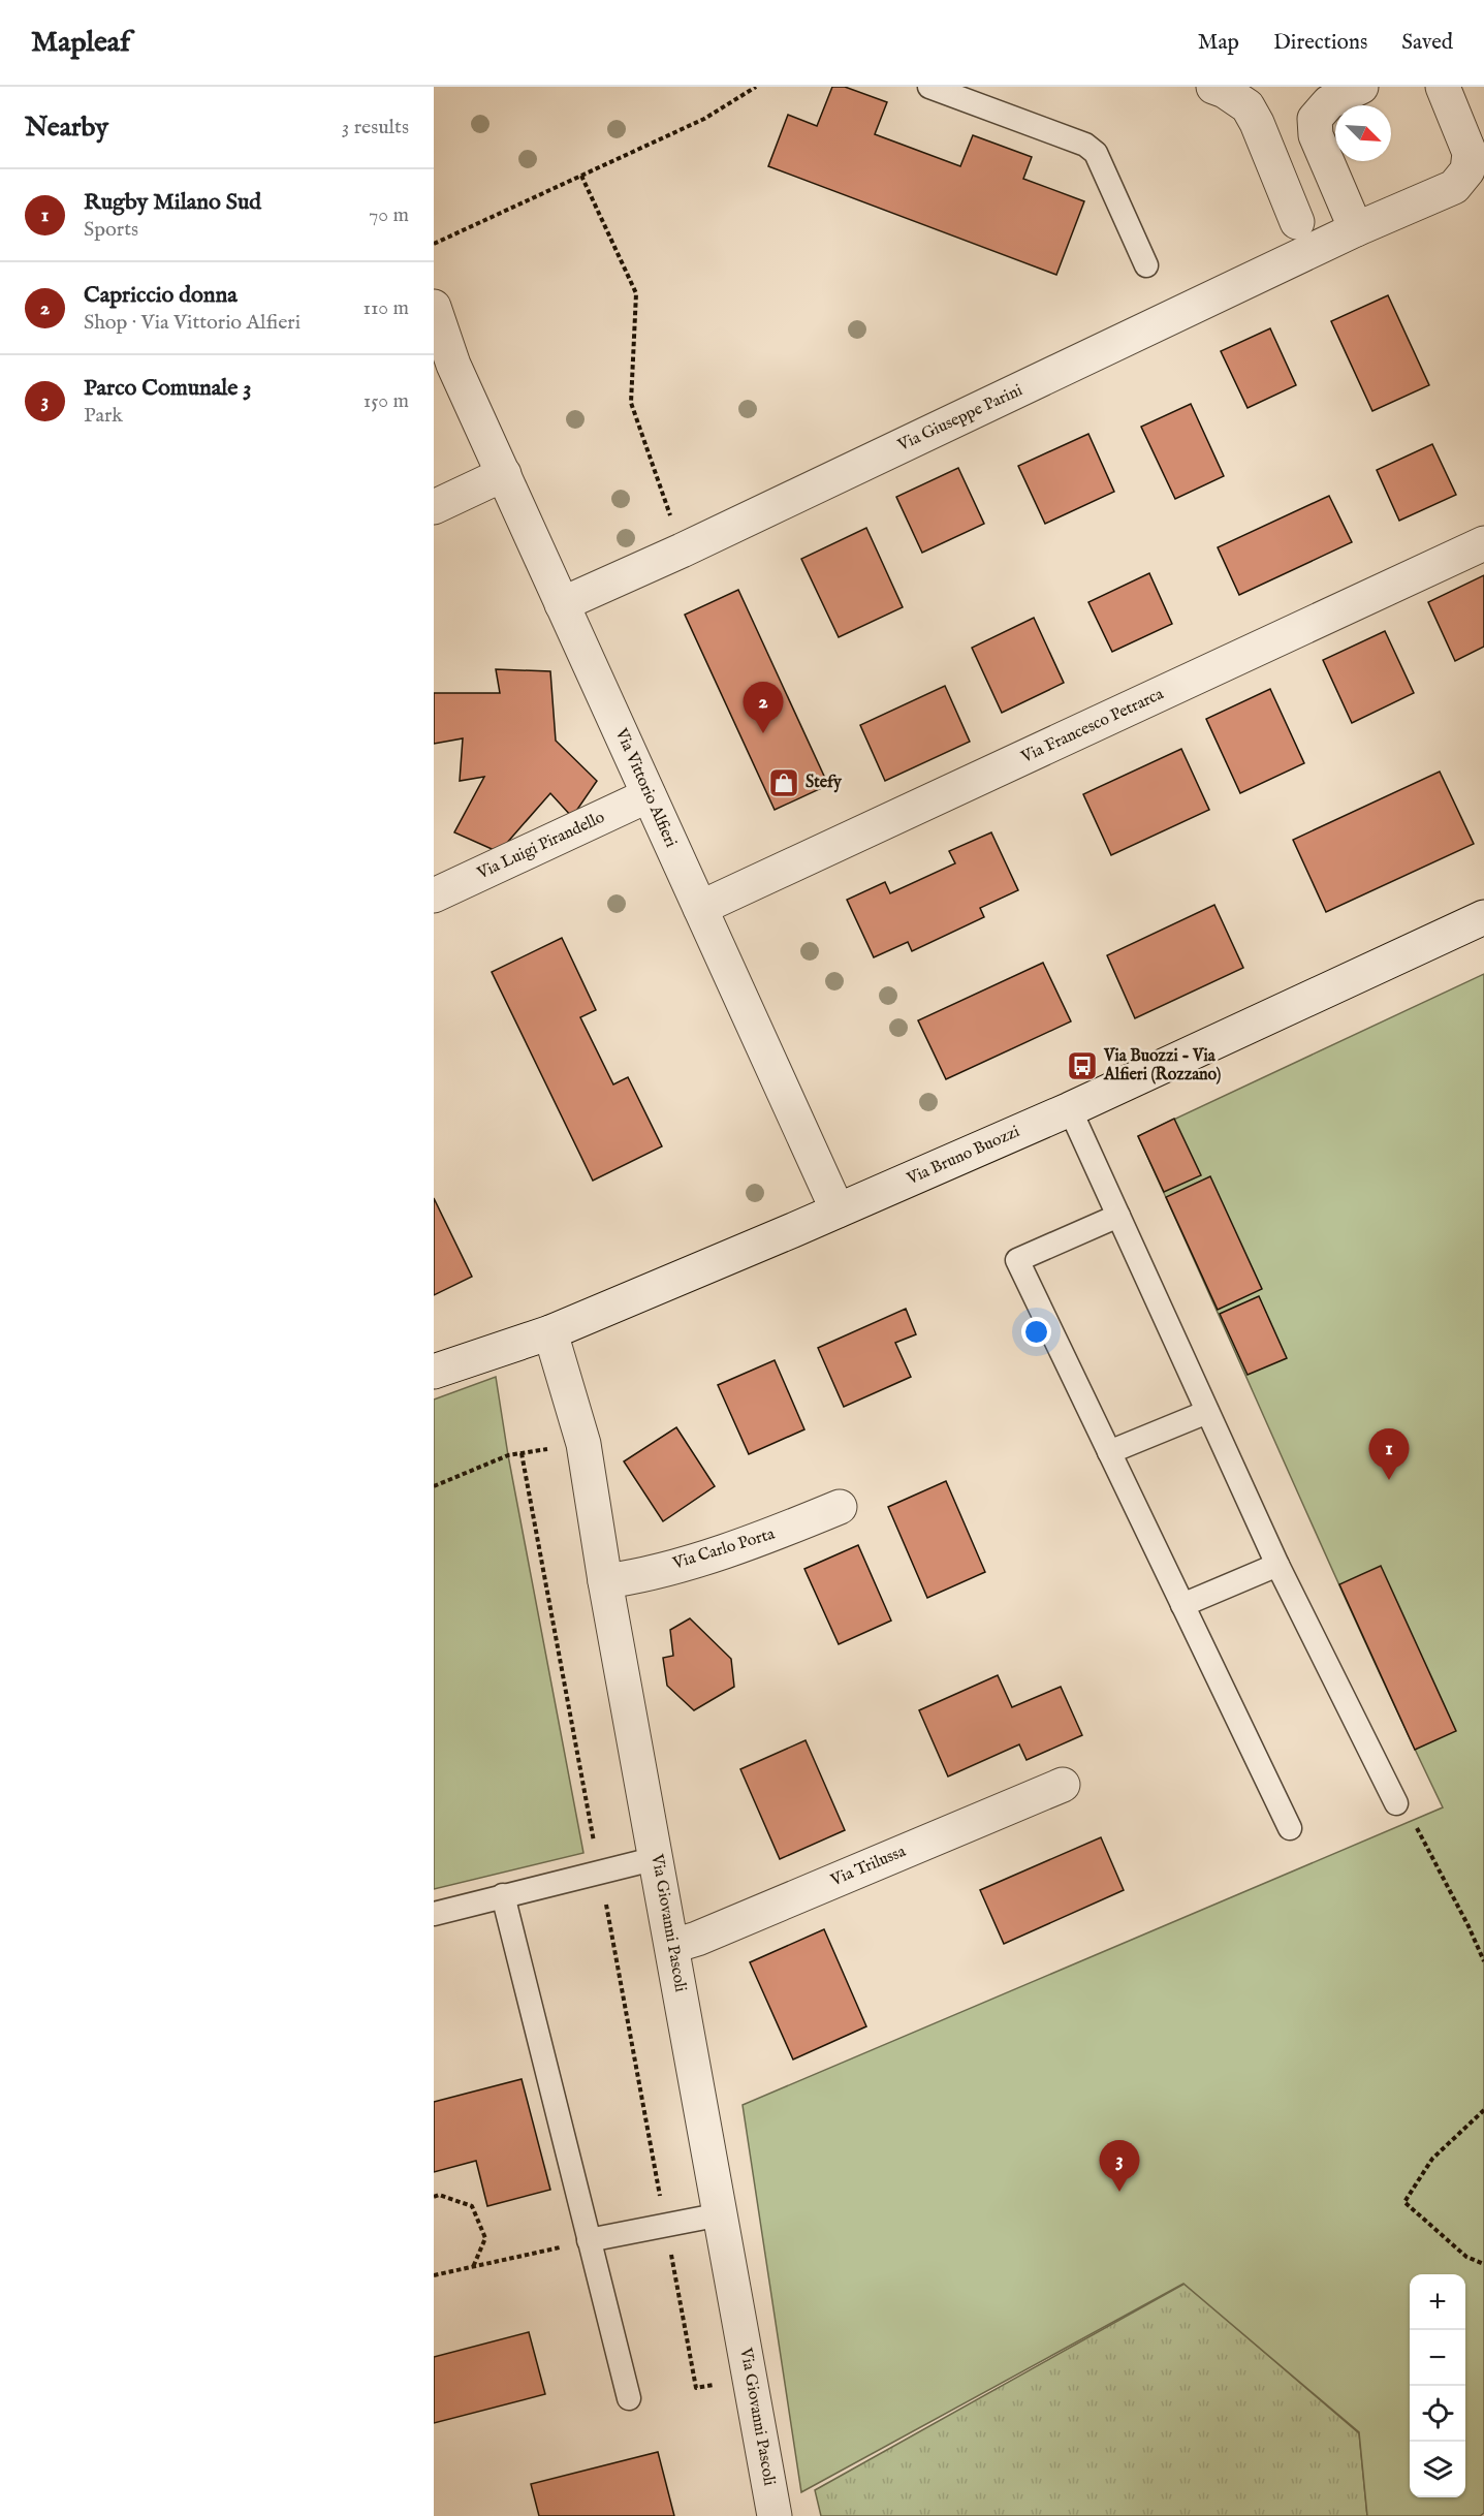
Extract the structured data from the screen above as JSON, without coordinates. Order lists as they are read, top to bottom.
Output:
{
  "streets": {
    "street": [
      "Via Giuseppe Parini",
      "Via Francesco Petrarca",
      "Via Vittorio Alfieri",
      "Via Luigi Pirandello",
      "Via Bruno Buozzi",
      "Via Carlo Porta",
      "Via Trilussa",
      "Via Giovanni Pascoli"
    ]
  },
  "crossings": [
    ["Via Giuseppe Parini", "Via Vittorio Alfieri"],
    ["Via Francesco Petrarca", "Via Vittorio Alfieri"],
    ["Via Vittorio Alfieri", "Via Luigi Pirandello"],
    ["Via Vittorio Alfieri", "Via Bruno Buozzi"],
    ["Via Bruno Buozzi", "Via Giovanni Pascoli"],
    ["Via Carlo Porta", "Via Giovanni Pascoli"],
    ["Via Trilussa", "Via Giovanni Pascoli"]
  ],
  "places": {
    "shop": ["Stefy"],
    "bus stop": ["Via Buozzi - Via Alfieri (Rozzano)"]
  },
  "north": "bottom right",
  "page": {
    "header": "Mapleaf",
    "nav": ["Map", "Directions", "Saved"],
    "heading": ["Nearby", "3 results"],
    "list": [
      {
        "mark": "1",
        "name": "Rugby Milano Sud",
        "note": "Sports",
        "value": "70 m"
      },
      {
        "mark": "2",
        "name": "Capriccio donna",
        "note": "Shop · Via Vittorio Alfieri",
        "value": "110 m"
      },
      {
        "mark": "3",
        "name": "Parco Comunale 3",
        "note": "Park",
        "value": "150 m"
      }
    ],
    "pins": ["2", "1", "3"],
    "map_buttons": ["+", "−"]
  }
}
